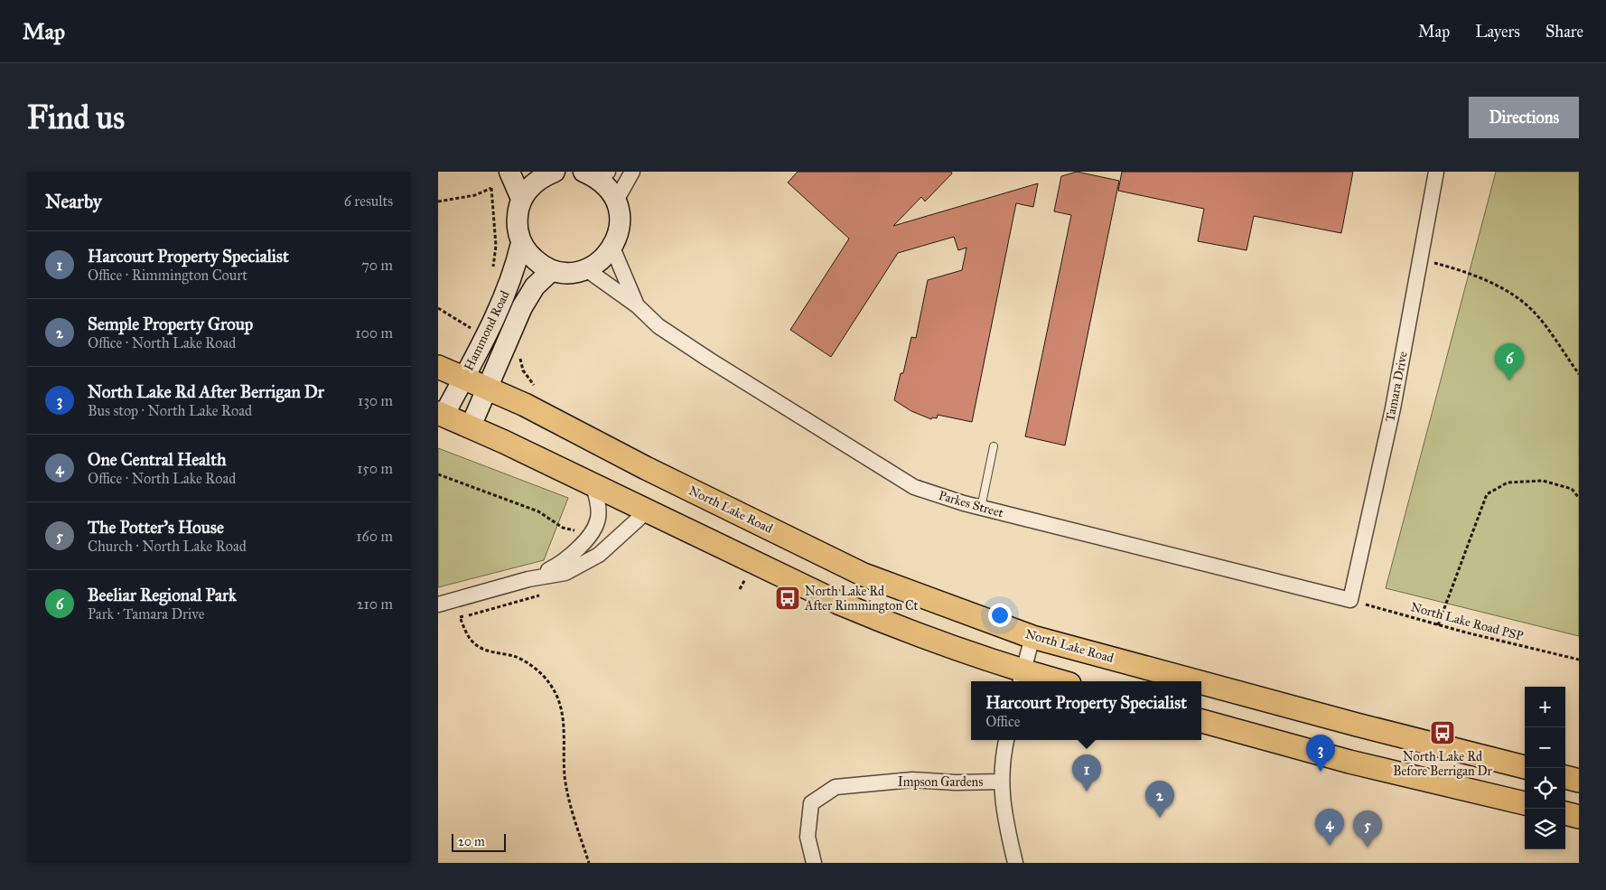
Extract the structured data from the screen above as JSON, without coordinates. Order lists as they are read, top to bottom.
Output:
{
  "streets": {
    "main road": ["Hammond Road", "North Lake Road"],
    "street": ["Tamara Drive", "Parkes Street", "Impson Gardens"],
    "path": ["North Lake Road PSP"]
  },
  "crossings": [
    ["Hammond Road", "North Lake Road"],
    ["Tamara Drive", "Parkes Street"],
    ["Tamara Drive", "North Lake Road PSP"],
    ["Parkes Street", "North Lake Road PSP"]
  ],
  "places": {
    "bus stop": ["North Lake Rd After Rimmington Ct", "North Lake Rd Before Berrigan Dr"]
  },
  "scale_bar": "20 m",
  "page": {
    "header": "Map",
    "nav": ["Map", "Layers", "Share"],
    "buttons": "Directions",
    "title": "Find us",
    "heading": ["Nearby", "6 results"],
    "list": [
      {
        "mark": "1",
        "name": "Harcourt Property Specialist",
        "note": "Office · Rimmington Court",
        "value": "70 m"
      },
      {
        "mark": "2",
        "name": "Semple Property Group",
        "note": "Office · North Lake Road",
        "value": "100 m"
      },
      {
        "mark": "3",
        "name": "North Lake Rd After Berrigan Dr",
        "note": "Bus stop · North Lake Road",
        "value": "130 m"
      },
      {
        "mark": "4",
        "name": "One Central Health",
        "note": "Office · North Lake Road",
        "value": "150 m"
      },
      {
        "mark": "5",
        "name": "The Potter's House",
        "note": "Church · North Lake Road",
        "value": "160 m"
      },
      {
        "mark": "6",
        "name": "Beeliar Regional Park",
        "note": "Park · Tamara Drive",
        "value": "210 m"
      }
    ],
    "pins": [
      "6",
      "3",
      "1",
      "2",
      "4",
      "5"
    ],
    "popup": ["Harcourt Property Specialist", "Office"],
    "map_buttons": ["+", "−"],
    "scale": "20 m"
  }
}
